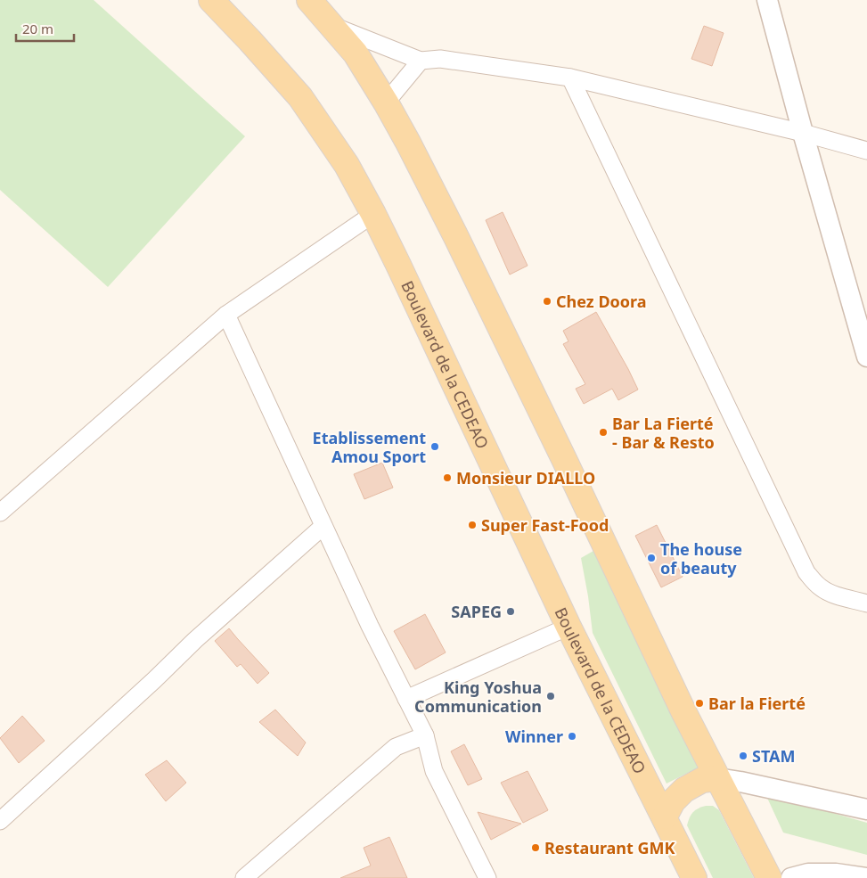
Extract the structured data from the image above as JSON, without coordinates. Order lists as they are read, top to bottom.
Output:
{
  "streets": {
    "main road": ["Boulevard de la CEDEAO"]
  },
  "places": [
    "Chez Doora",
    "Bar La Fierté - Bar & Resto",
    "Etablissement Amou Sport",
    "Monsieur DIALLO",
    "Super Fast-Food",
    "The house of beauty",
    "SAPEG",
    "King Yoshua Communication",
    "Bar la Fierté",
    "Winner",
    "STAM",
    "Restaurant GMK"
  ],
  "scale_bar": "20 m"
}
